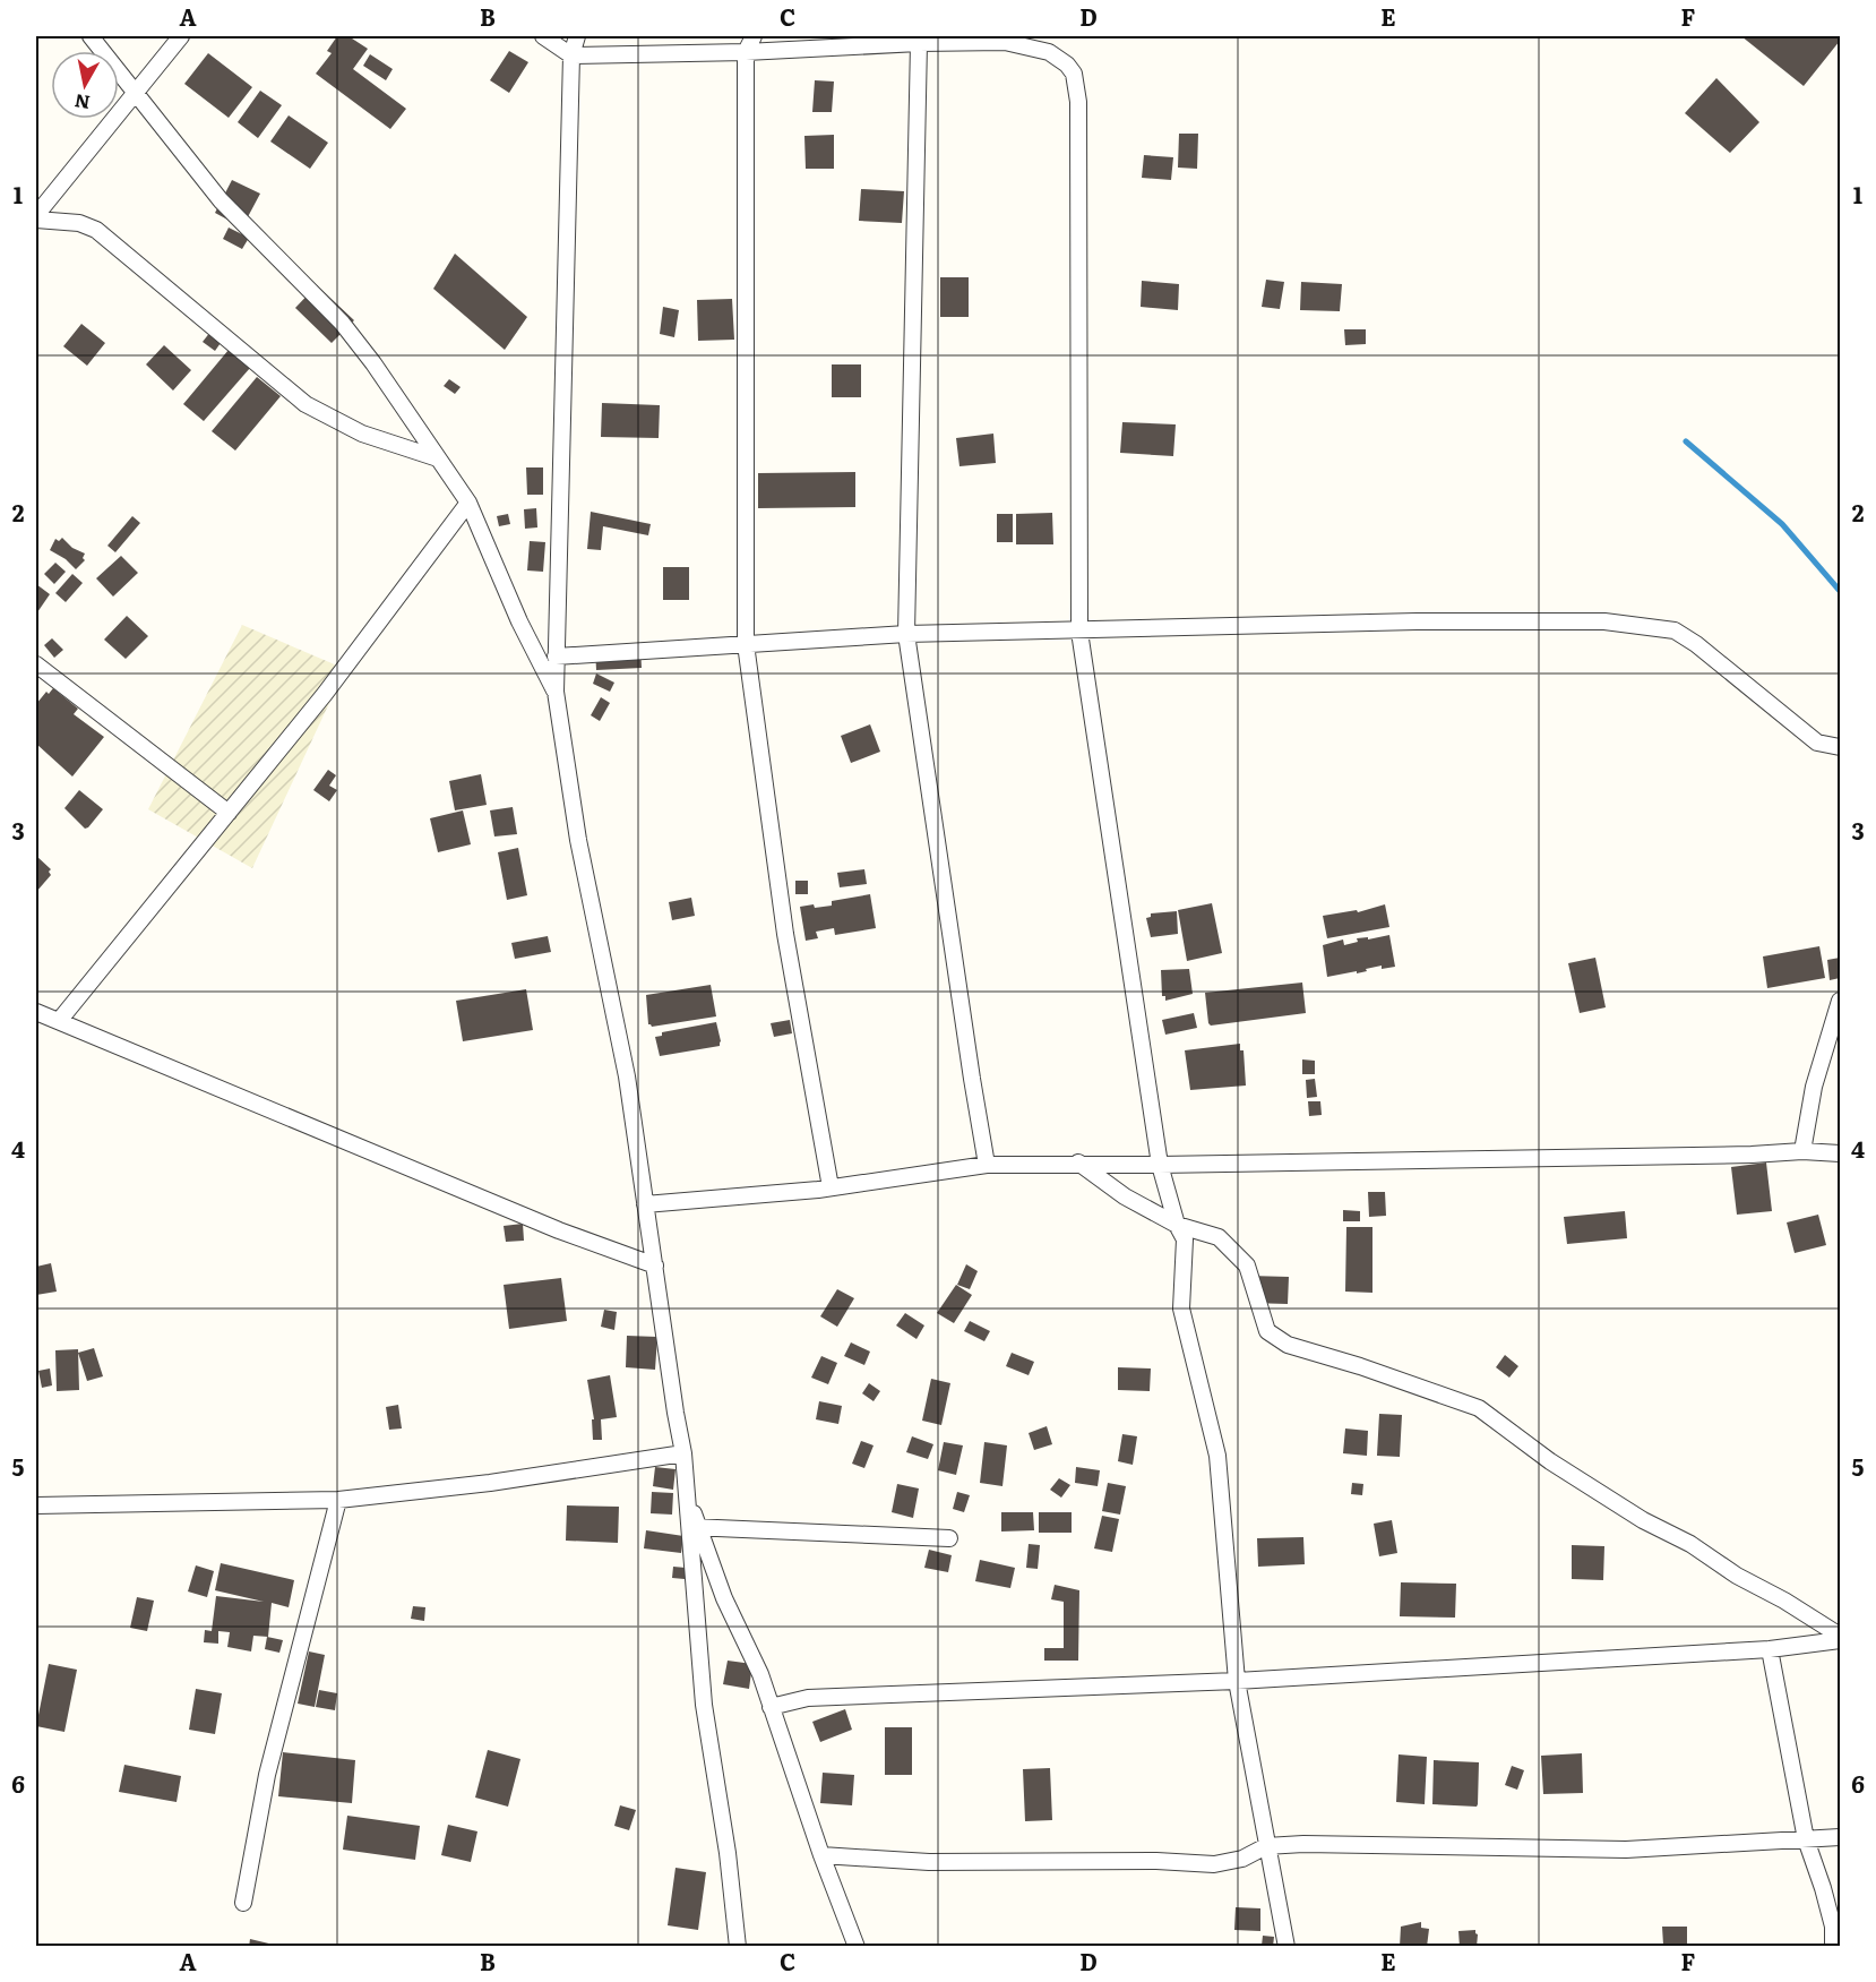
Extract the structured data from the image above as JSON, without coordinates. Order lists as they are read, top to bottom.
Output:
{
  "north": "bottom",
  "grid": {
    "columns": [
      "A",
      "B",
      "C",
      "D",
      "E",
      "F"
    ],
    "rows": [
      "1",
      "2",
      "3",
      "4",
      "5",
      "6"
    ]
  }
}
